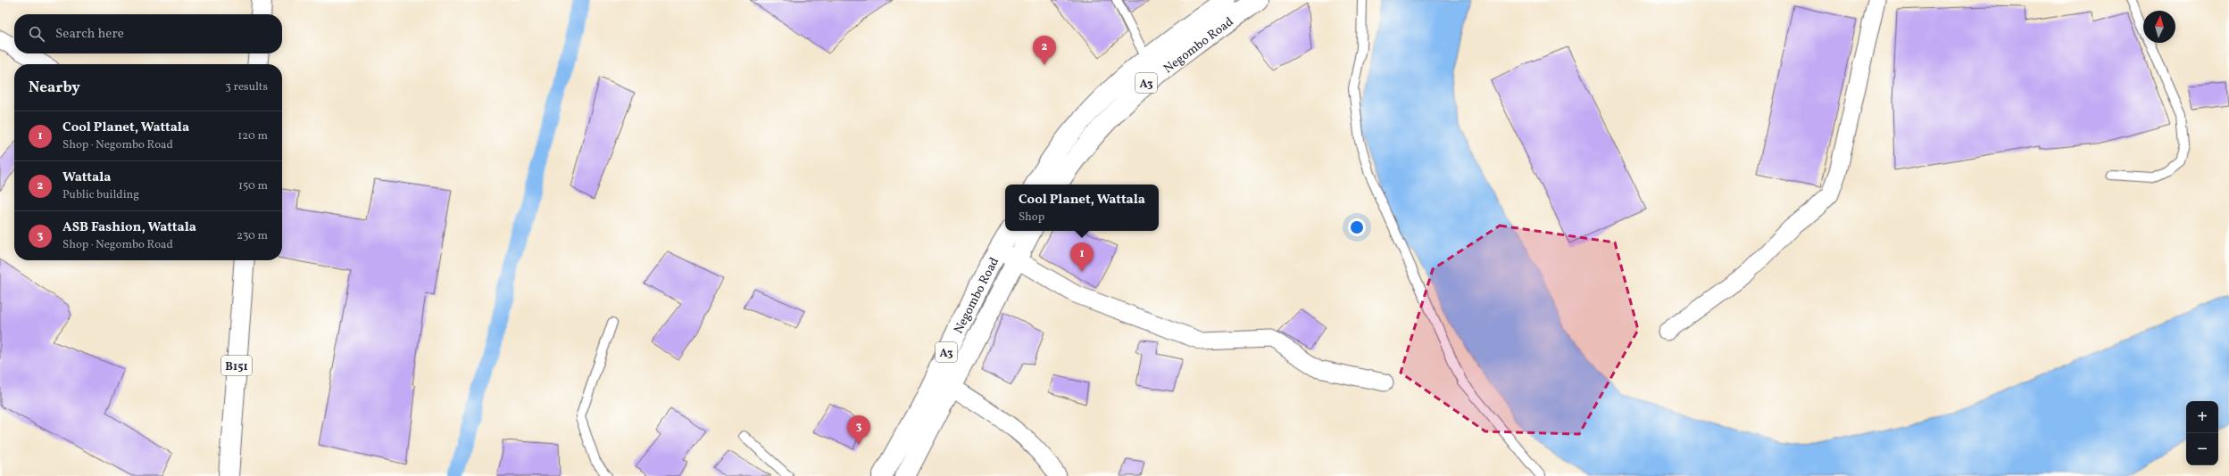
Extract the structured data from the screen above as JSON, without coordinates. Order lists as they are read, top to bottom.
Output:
{
  "streets": {
    "main road": ["Negombo Road", "A3", "B151"]
  },
  "north": "top",
  "page": {
    "search": "Search here",
    "pins": ["2", "1", "3"],
    "heading": ["Nearby", "3 results"],
    "list": [
      {
        "mark": "1",
        "name": "Cool Planet, Wattala",
        "note": "Shop · Negombo Road",
        "value": "120 m"
      },
      {
        "mark": "2",
        "name": "Wattala",
        "note": "Public building",
        "value": "150 m"
      },
      {
        "mark": "3",
        "name": "ASB Fashion, Wattala",
        "note": "Shop · Negombo Road",
        "value": "230 m"
      }
    ],
    "popup": ["Cool Planet, Wattala", "Shop"],
    "map_buttons": ["+", "−"]
  }
}
